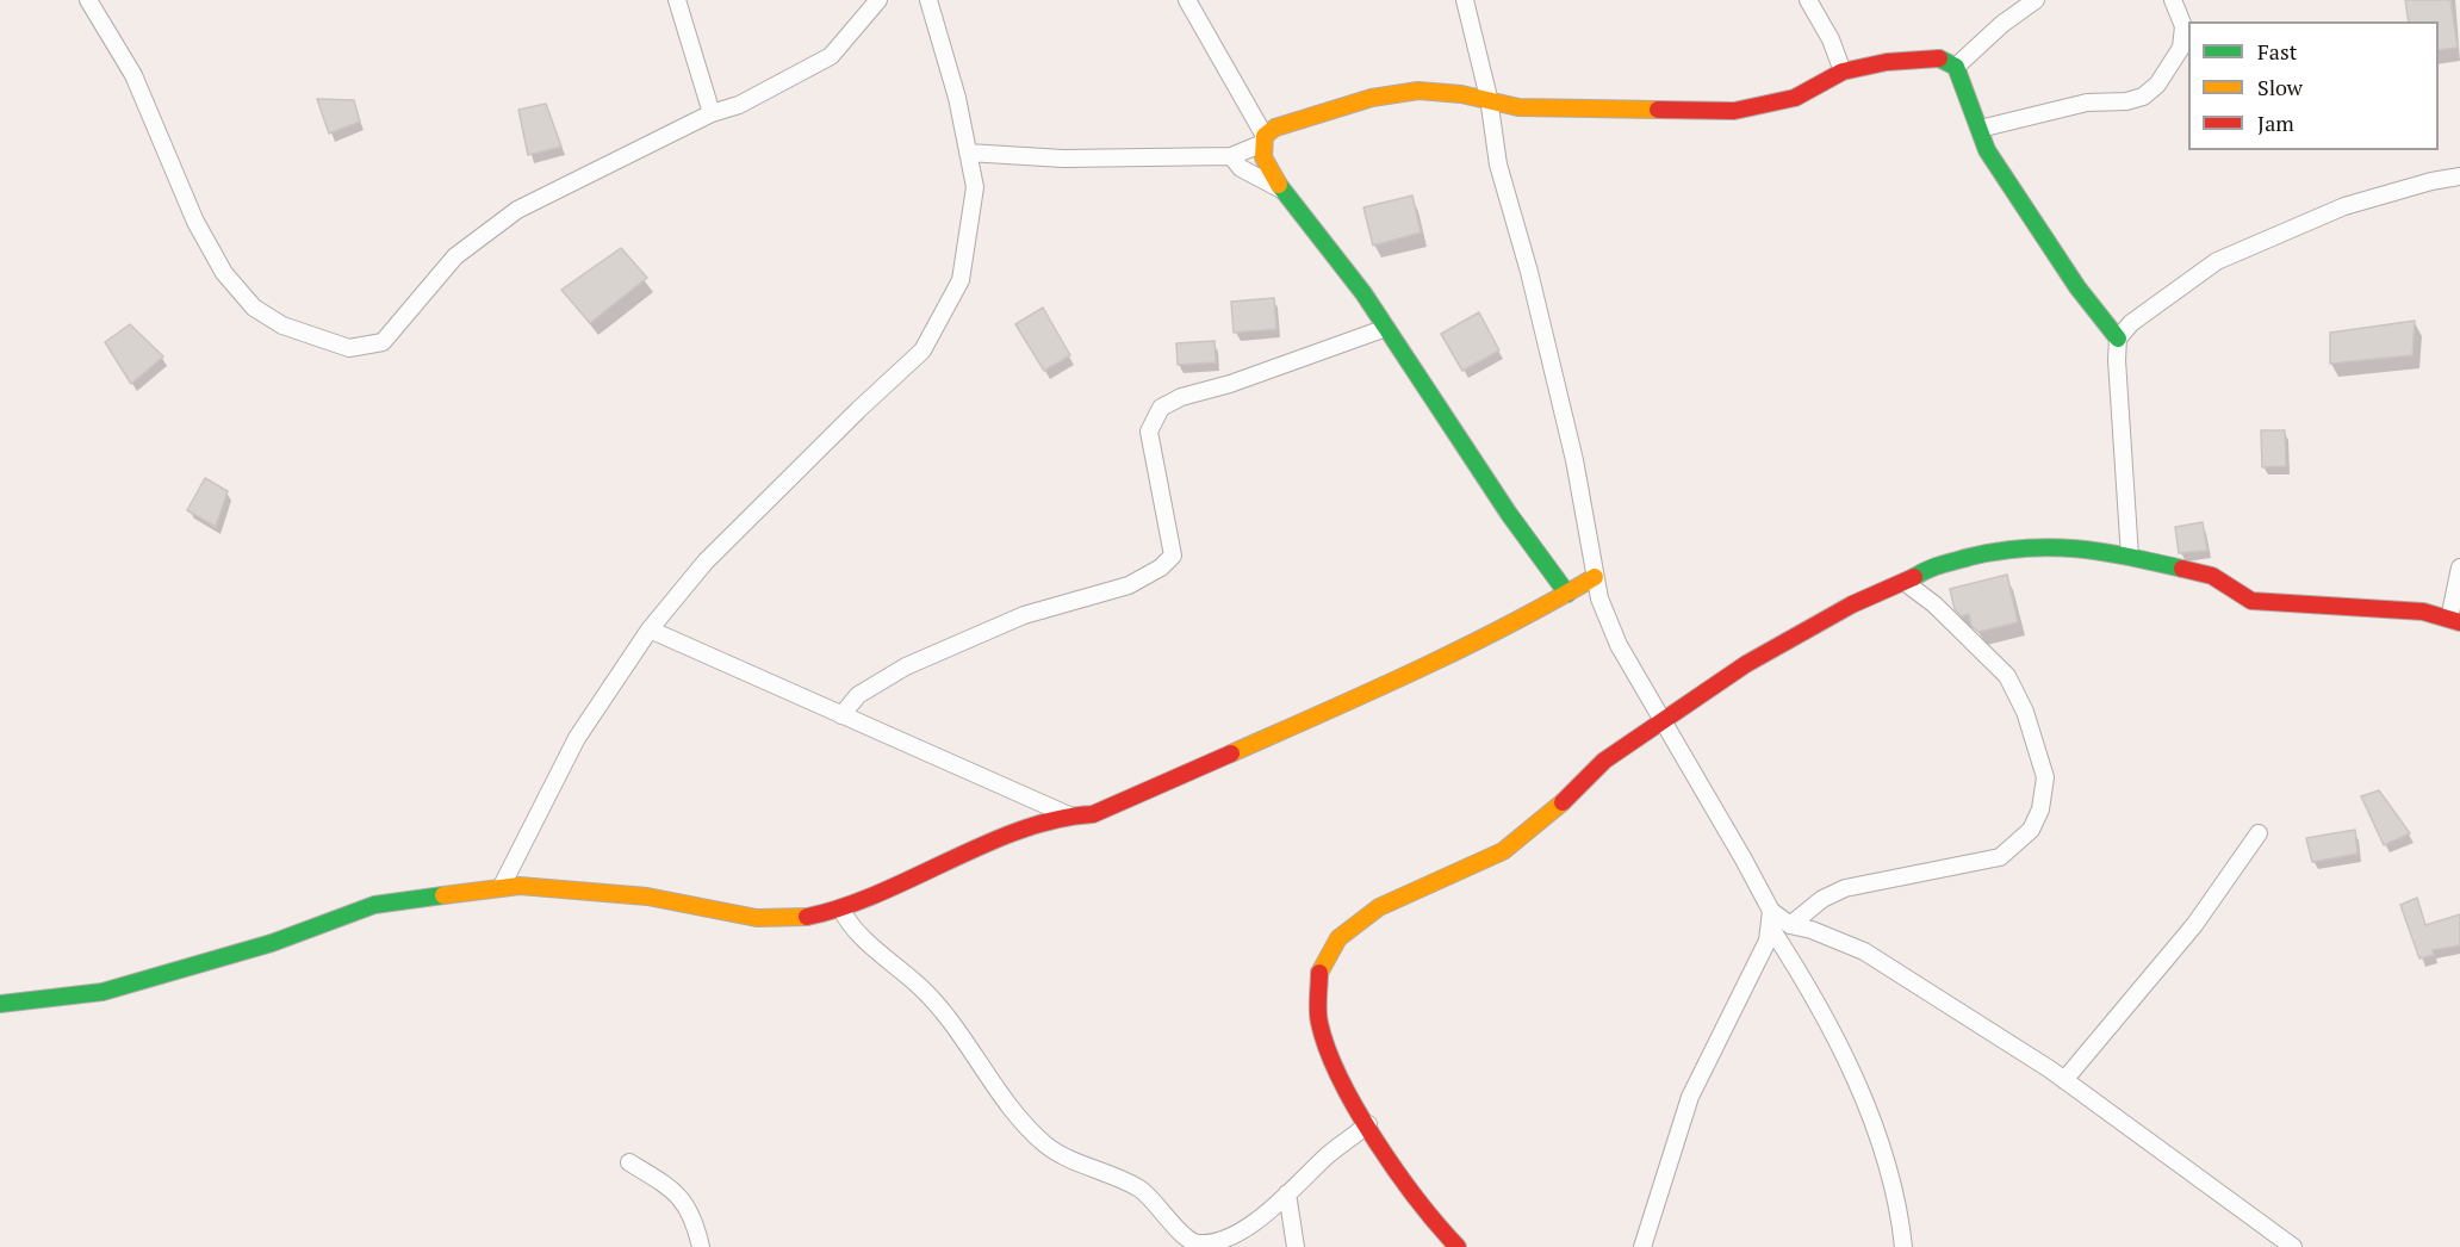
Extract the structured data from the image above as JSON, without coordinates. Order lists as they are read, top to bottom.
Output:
{
  "legend": ["Fast", "Slow", "Jam"]
}
